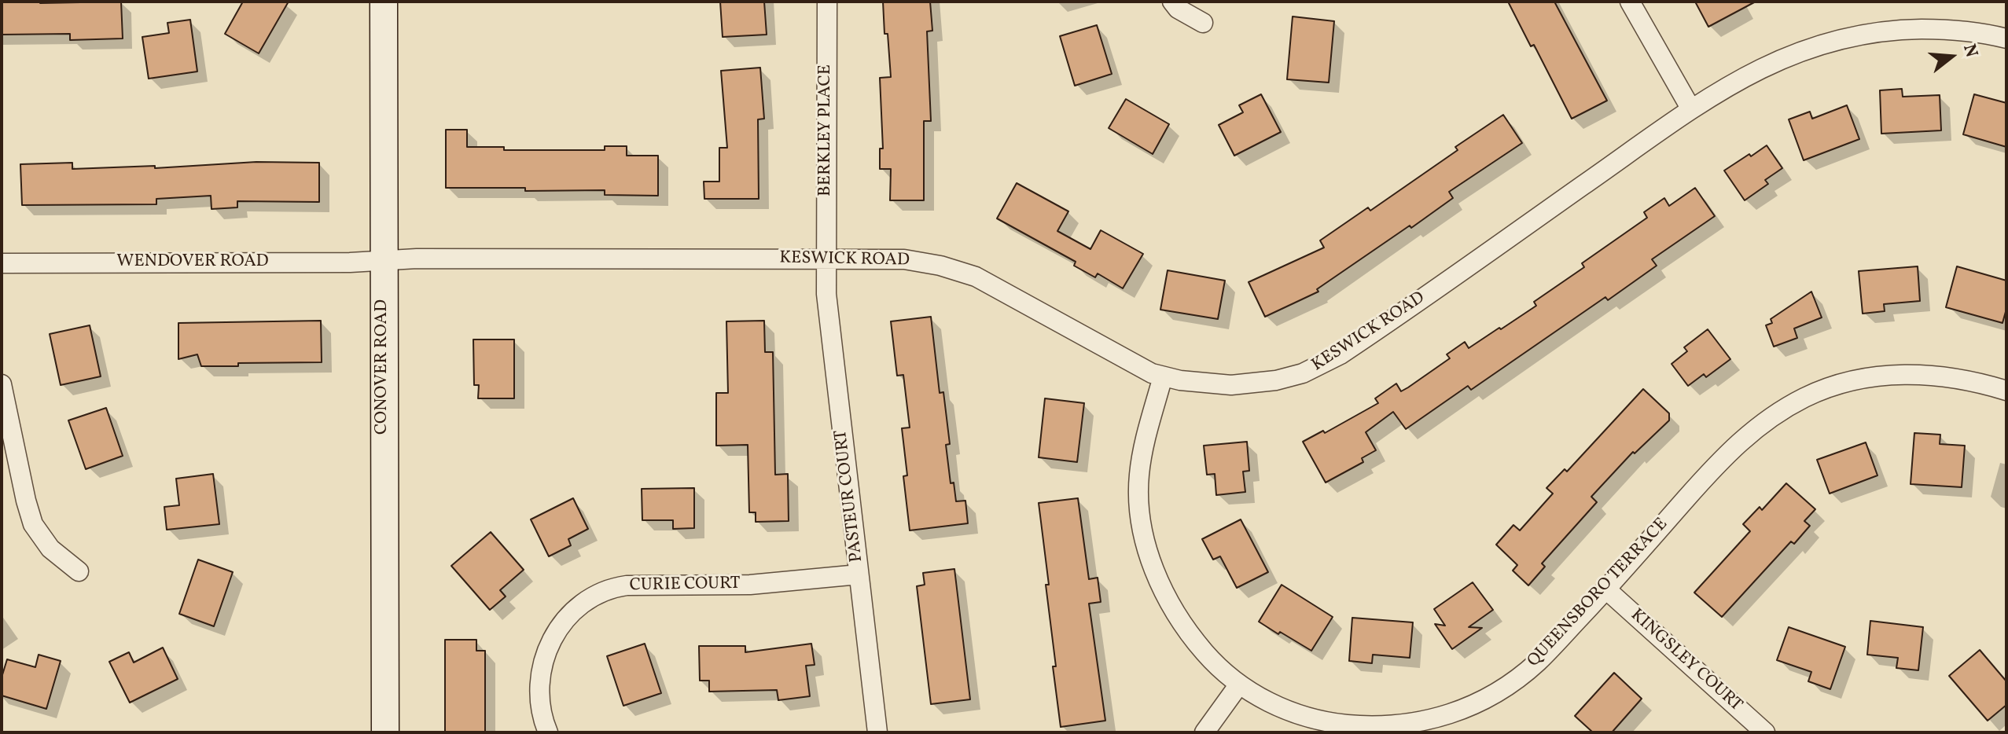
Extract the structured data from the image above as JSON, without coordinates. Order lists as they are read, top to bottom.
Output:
{
  "streets": {
    "street": [
      "BERKLEY PLACE",
      "KESWICK ROAD",
      "WENDOVER ROAD",
      "CONOVER ROAD",
      "PASTEUR COURT",
      "CURIE COURT",
      "QUEENSBORO TERRACE",
      "KINGSLEY COURT"
    ]
  },
  "crossings": [
    ["BERKLEY PLACE", "KESWICK ROAD"],
    ["BERKLEY PLACE", "PASTEUR COURT"],
    ["KESWICK ROAD", "WENDOVER ROAD"],
    ["KESWICK ROAD", "CONOVER ROAD"],
    ["KESWICK ROAD", "PASTEUR COURT"],
    ["KESWICK ROAD", "QUEENSBORO TERRACE"],
    ["WENDOVER ROAD", "CONOVER ROAD"],
    ["PASTEUR COURT", "CURIE COURT"],
    ["QUEENSBORO TERRACE", "KINGSLEY COURT"]
  ],
  "north": "right"
}
